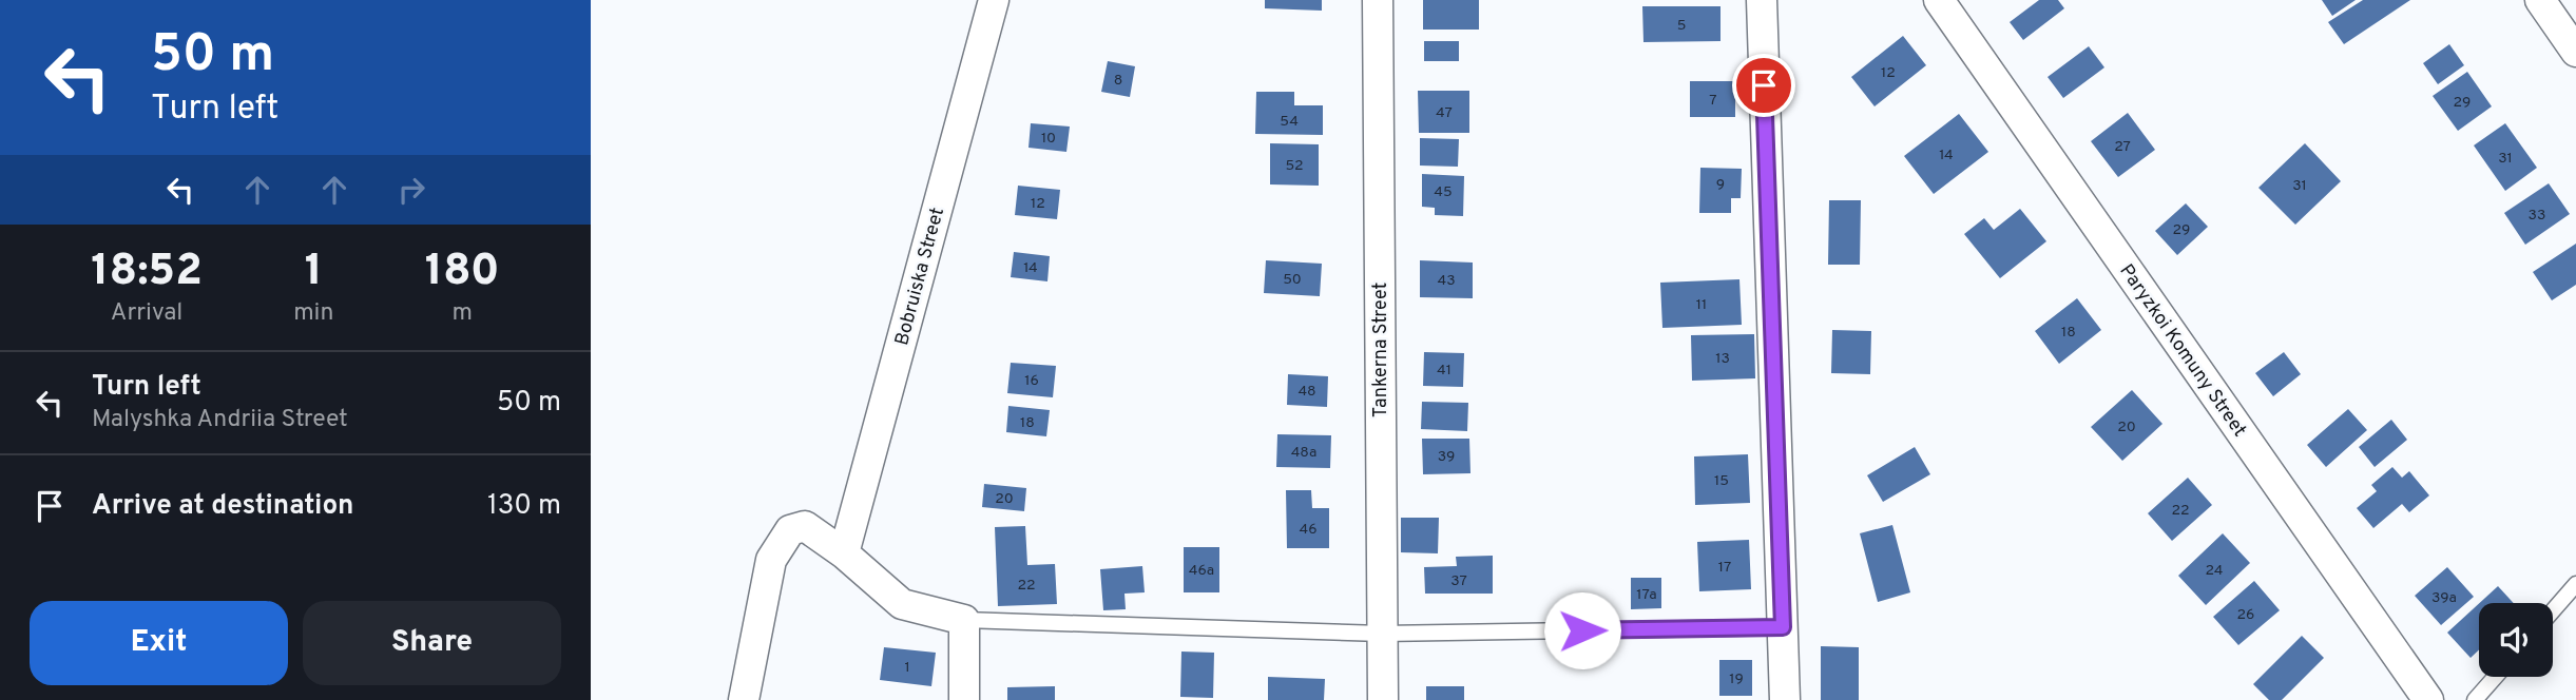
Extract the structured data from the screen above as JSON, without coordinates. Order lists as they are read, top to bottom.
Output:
{
  "streets": {
    "street": ["Bobruiska Street", "Tankerna Street", "Paryzkoi Komuny Street"]
  },
  "house_numbers": [
    "5",
    "12",
    "8",
    "7",
    "29",
    "47",
    "54",
    "10",
    "27",
    "14",
    "31",
    "52",
    "9",
    "31",
    "45",
    "12",
    "33",
    "29",
    "14",
    "50",
    "43",
    "11",
    "18",
    "13",
    "41",
    "16",
    "48",
    "18",
    "20",
    "48а",
    "39",
    "15",
    "20",
    "22",
    "46",
    "17",
    "46а",
    "24",
    "37",
    "22",
    "17а",
    "39а",
    "26",
    "1",
    "19"
  ],
  "page": {
    "turn": ["50 m", "Turn left"],
    "eta": [
      "18:52",
      "Arrival",
      "1",
      "min",
      "180",
      "m"
    ],
    "list": [
      {
        "name": "Turn left",
        "note": "Malyshka Andriia Street",
        "value": "50 m"
      },
      {
        "name": "Arrive at destination",
        "value": "130 m"
      }
    ],
    "buttons": ["Exit", "Share"]
  }
}
